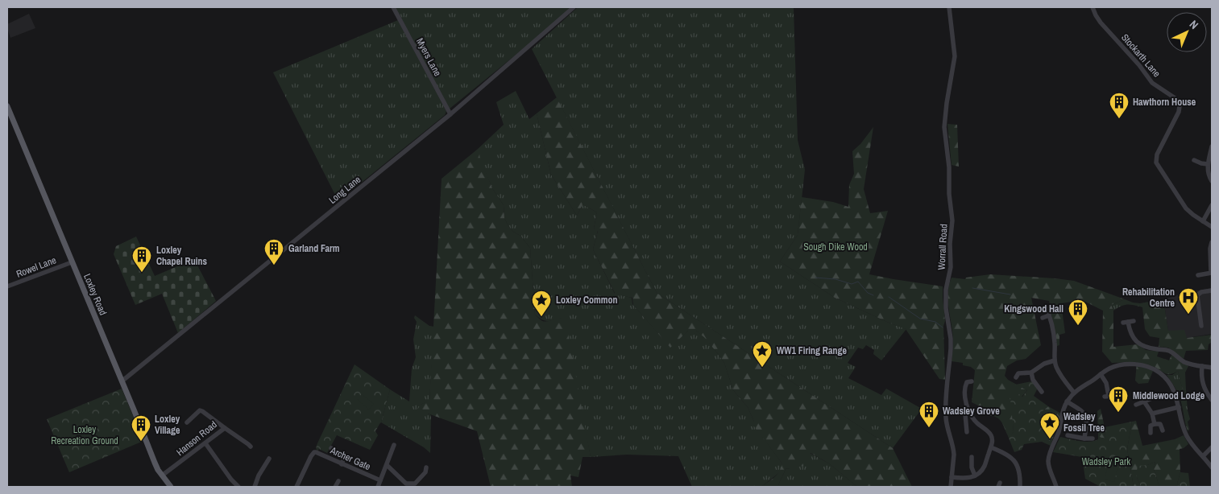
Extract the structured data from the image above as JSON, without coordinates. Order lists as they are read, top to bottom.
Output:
{
  "streets": {
    "main road": ["Loxley Road"],
    "street": [
      "Stockarth Lane",
      "Myers Lane",
      "Long Lane",
      "Worrall Road",
      "Rowel Lane",
      "Hanson Road",
      "Archer Gate"
    ]
  },
  "crossings": [
    ["Myers Lane", "Long Lane"],
    ["Long Lane", "Loxley Road"],
    ["Rowel Lane", "Loxley Road"],
    ["Loxley Road", "Hanson Road"]
  ],
  "parks": ["Sough Dike Wood", "Loxley Recreation Ground", "Wadsley Park"],
  "places": {
    "building": [
      "Hawthorn House",
      "Garland Farm",
      "Loxley Chapel Ruins",
      "Kingswood Hall",
      "Middlewood Lodge",
      "Wadsley Grove",
      "Loxley Village"
    ],
    "hospital": ["Rehabilitation Centre"],
    "place": ["Loxley Common", "WW1 Firing Range", "Wadsley Fossil Tree"]
  },
  "north": "top right"
}
